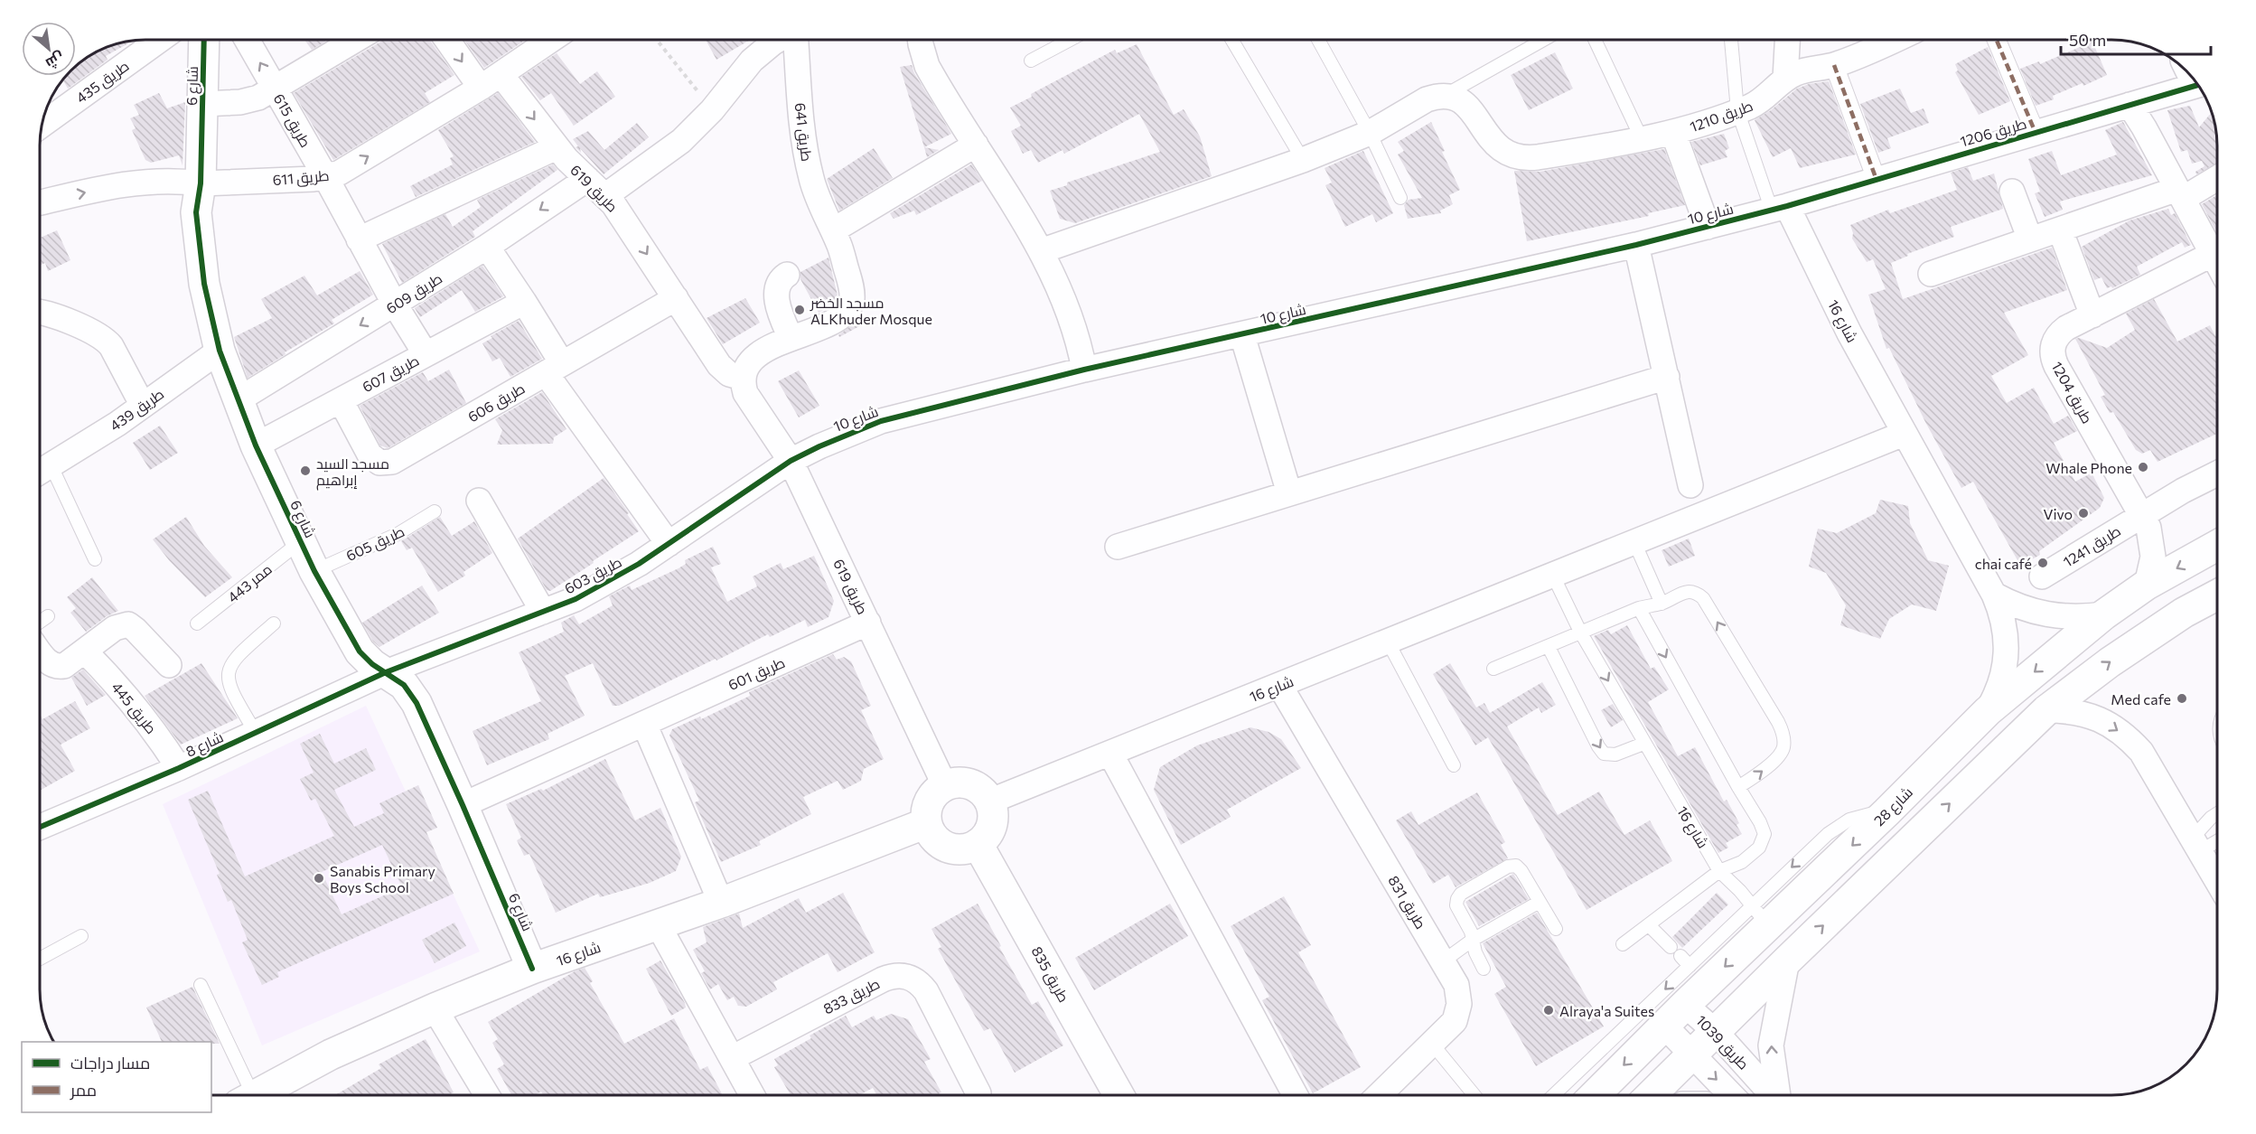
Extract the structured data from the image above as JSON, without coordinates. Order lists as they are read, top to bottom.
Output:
{
  "streets": {
    "street": [
      "طريق 435",
      "شارع 6",
      "طريق 1210",
      "طريق 615",
      "طريق 641",
      "طريق 1206",
      "طريق 611",
      "طريق 619",
      "شارع 10",
      "طريق 609",
      "شارع 16",
      "طريق 607",
      "طريق 1204",
      "طريق 606",
      "طريق 439",
      "طريق 1241",
      "طريق 603",
      "طريق 601",
      "طريق 445",
      "شارع 8",
      "شارع 28",
      "طريق 831",
      "طريق 835",
      "طريق 833",
      "طريق 1039"
    ],
    "lane": ["طريق 605", "ممر 443"]
  },
  "crossings": [
    ["شارع 6", "طريق 611"],
    ["شارع 6", "طريق 609"],
    ["شارع 6", "شارع 16"],
    ["شارع 6", "طريق 607"],
    ["شارع 6", "طريق 439"],
    ["شارع 6", "طريق 605"],
    ["شارع 6", "طريق 603"],
    ["شارع 6", "ممر 443"],
    ["شارع 6", "طريق 601"],
    ["شارع 6", "شارع 8"],
    ["طريق 1210", "شارع 10"],
    ["طريق 615", "طريق 611"],
    ["طريق 615", "طريق 609"],
    ["طريق 615", "طريق 607"],
    ["طريق 1206", "شارع 10"],
    ["طريق 1206", "شارع 16"],
    ["طريق 611", "طريق 619"],
    ["طريق 619", "شارع 10"],
    ["طريق 619", "طريق 609"],
    ["طريق 619", "شارع 16"],
    ["طريق 619", "طريق 606"],
    ["طريق 619", "طريق 603"],
    ["طريق 619", "طريق 601"],
    ["طريق 619", "طريق 835"],
    ["شارع 10", "شارع 16"],
    ["شارع 10", "طريق 603"],
    ["شارع 16", "شارع 28"],
    ["شارع 16", "طريق 831"],
    ["شارع 16", "طريق 835"],
    ["طريق 607", "طريق 606"],
    ["طريق 1204", "طريق 1241"],
    ["طريق 603", "شارع 8"],
    ["طريق 445", "شارع 8"],
    ["شارع 28", "طريق 1039"]
  ],
  "places": [
    "مسجد الخضر ALKhuder Mosque",
    "Whale Phone",
    "مسجد السيد إبراهيم",
    "Vivo",
    "chai café",
    "Med cafe",
    "Sanabis Primary Boys School",
    "Alraya'a Suites"
  ],
  "legend": ["مسار دراجات", "ممر"],
  "scale_bar": "50 m",
  "north": "bottom right"
}
